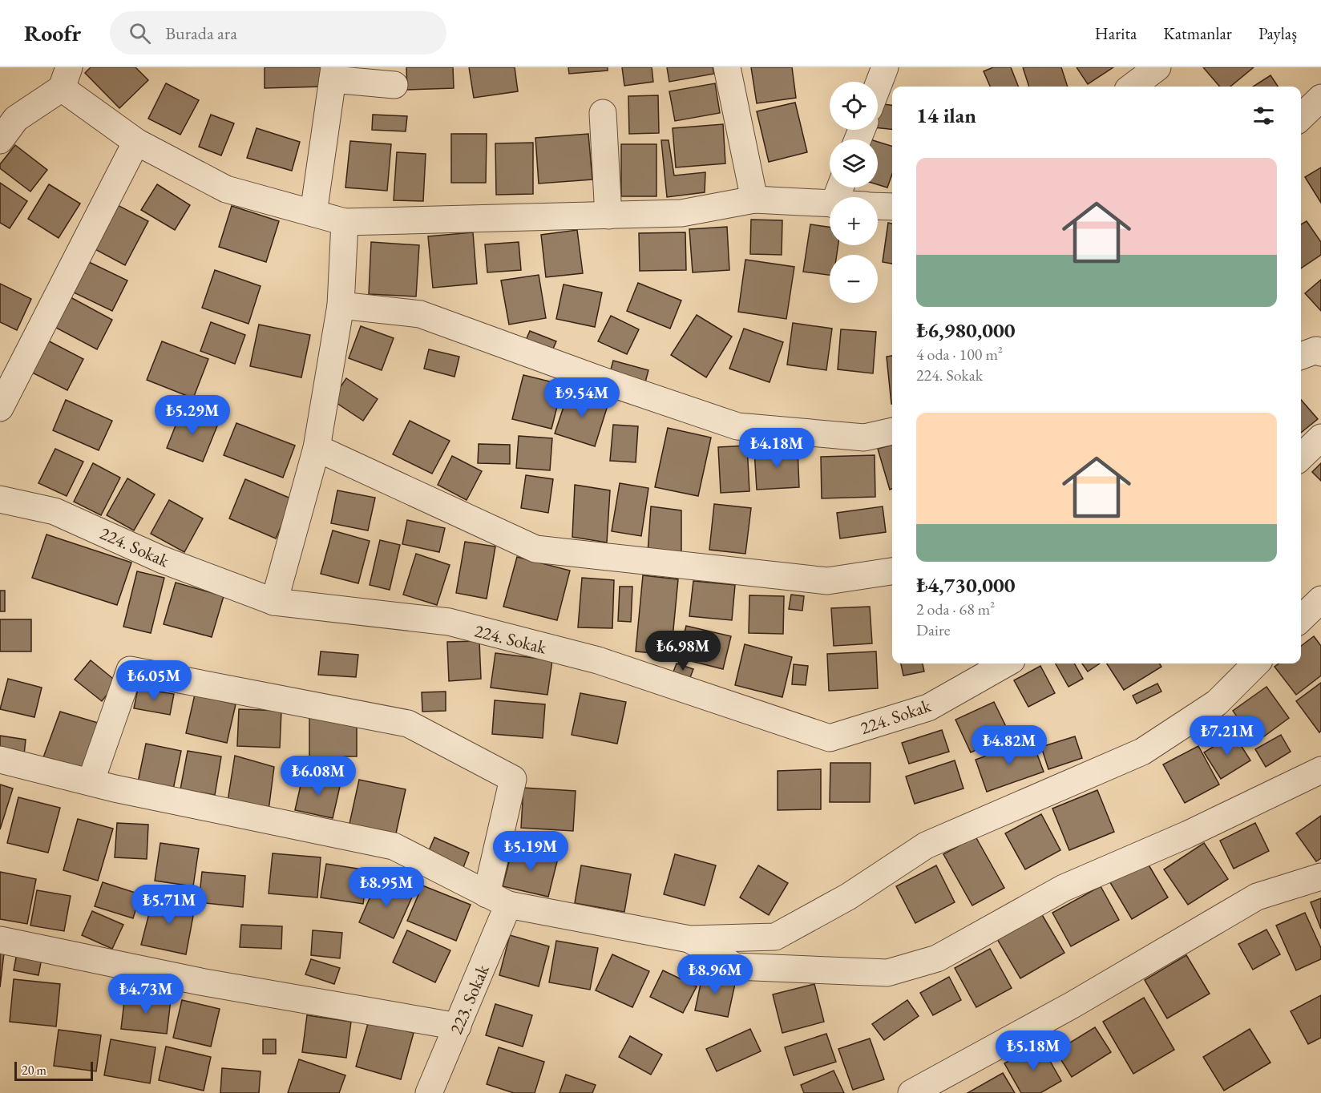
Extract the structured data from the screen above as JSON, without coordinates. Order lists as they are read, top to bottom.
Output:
{
  "streets": {
    "street": ["224. Sokak", "223. Sokak"]
  },
  "scale_bar": "20 m",
  "page": {
    "header": "Roofr",
    "search": "Burada ara",
    "nav": ["Harita", "Katmanlar", "Paylaş"],
    "map_buttons": ["+", "−"],
    "heading": "14 ilan",
    "list": [
      {
        "name": "₺6,980,000",
        "note": "4 oda · 100 m² · 224. Sokak"
      },
      {
        "name": "₺4,730,000",
        "note": "2 oda · 68 m² · Daire"
      }
    ],
    "price": [
      "₺9.54M",
      "₺5.29M",
      "₺4.18M",
      "₺6.98M",
      "₺6.05M",
      "₺7.21M",
      "₺4.82M",
      "₺6.08M",
      "₺5.19M",
      "₺8.95M",
      "₺5.71M",
      "₺8.96M",
      "₺4.73M",
      "₺5.18M"
    ],
    "scale": "20 m"
  }
}
